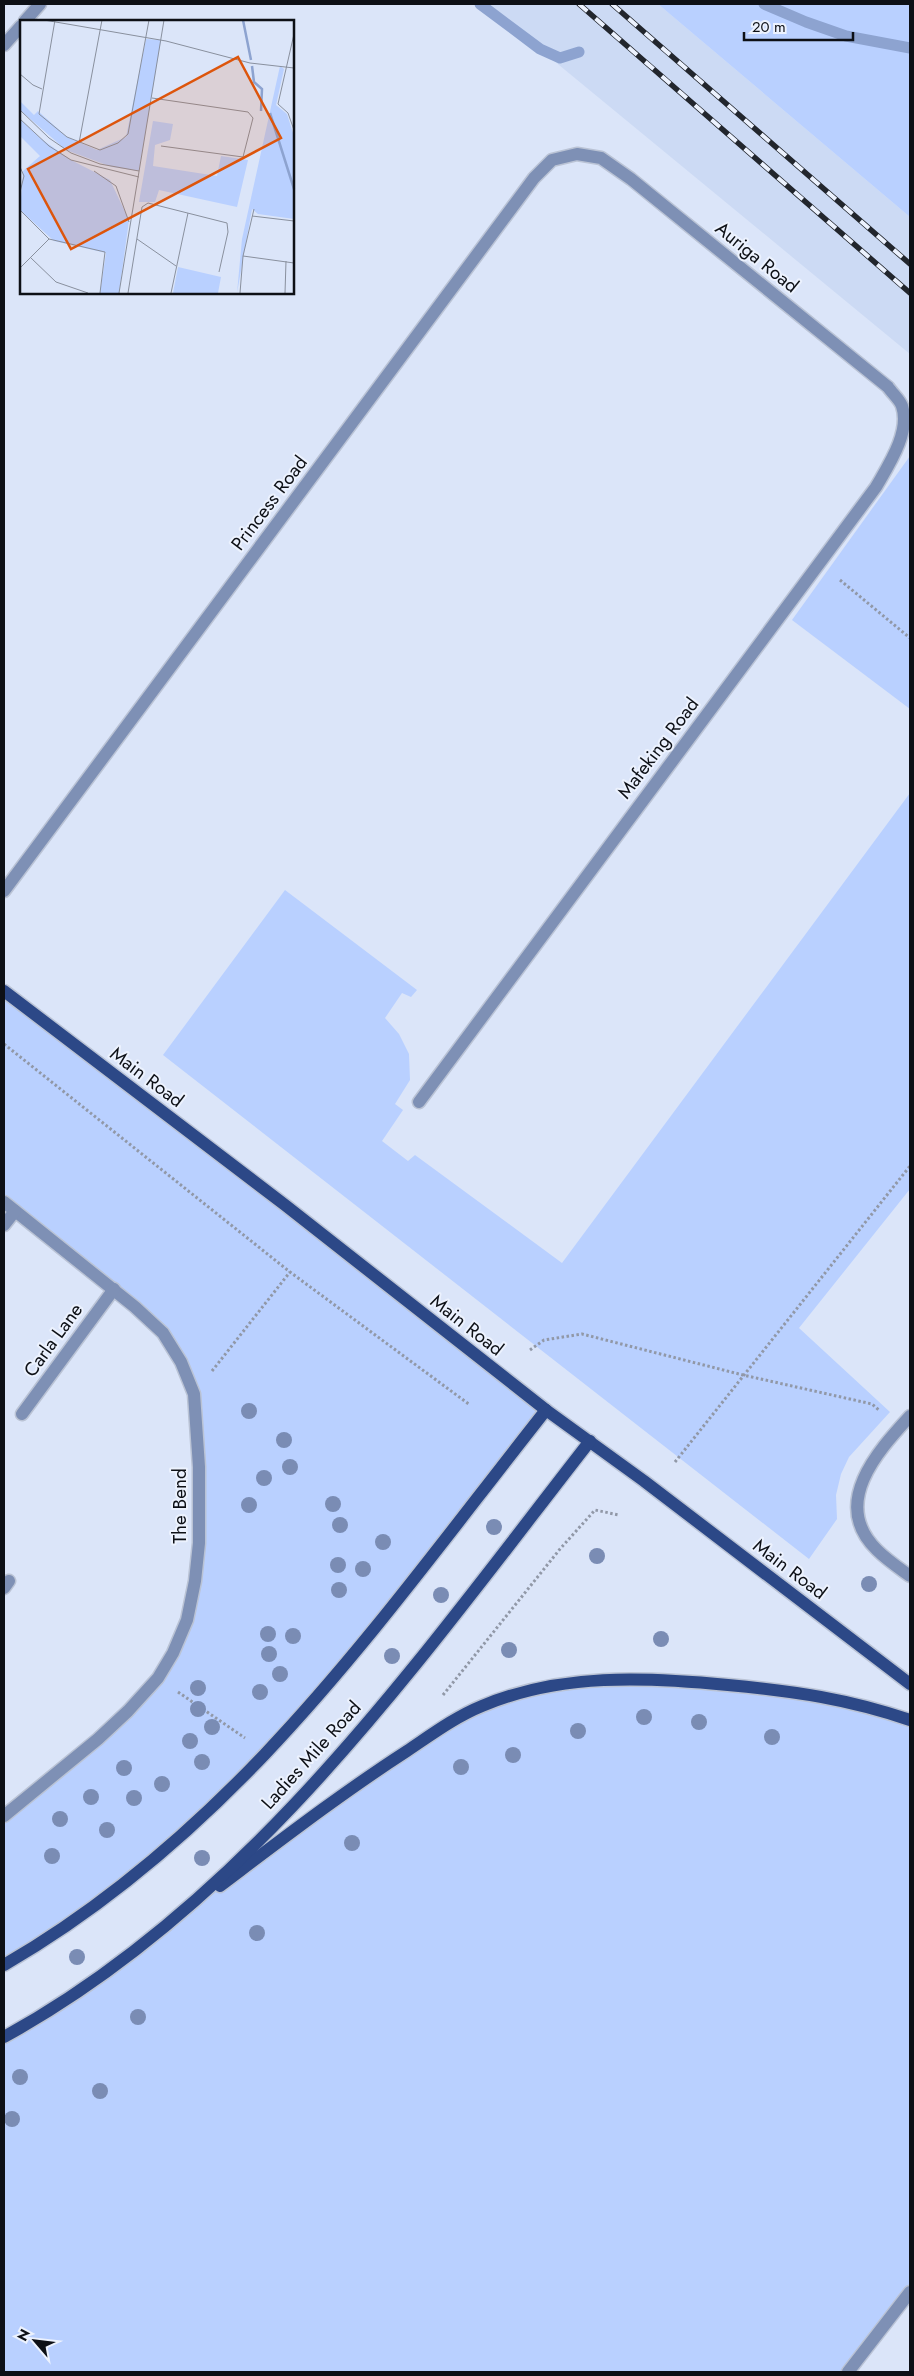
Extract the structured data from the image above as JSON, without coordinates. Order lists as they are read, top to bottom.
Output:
{
  "streets": {
    "main road": ["Main Road", "Ladies Mile Road"],
    "street": [
      "Auriga Road",
      "Princess Road",
      "Mafeking Road",
      "Carla Lane",
      "The Bend"
    ]
  },
  "crossings": [
    ["Auriga Road", "Princess Road"],
    ["Auriga Road", "Mafeking Road"],
    ["Main Road", "Ladies Mile Road"],
    ["Carla Lane", "The Bend"]
  ],
  "scale_bar": "20 m",
  "north": "top left"
}
